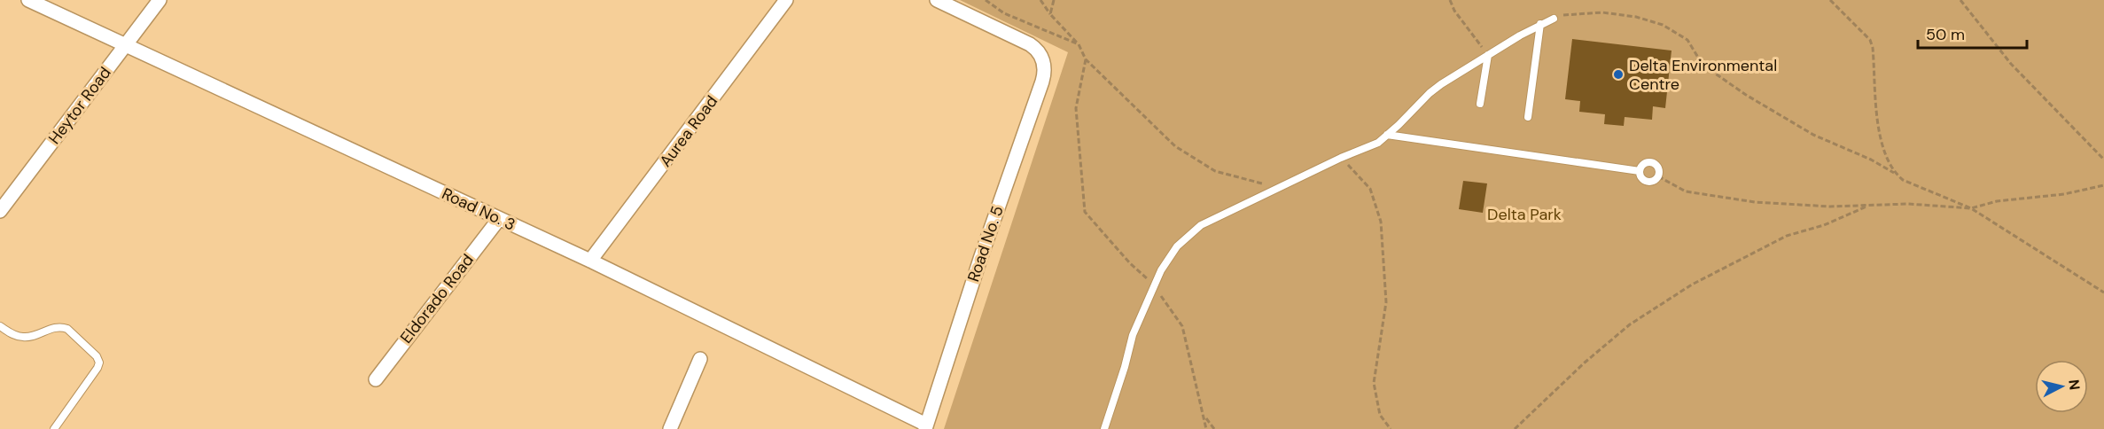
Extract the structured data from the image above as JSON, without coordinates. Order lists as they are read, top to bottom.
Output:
{
  "streets": {
    "street": [
      "Heytor Road",
      "Aurea Road",
      "Road No. 3",
      "Road No. 5",
      "Eldorado Road"
    ]
  },
  "crossings": [
    ["Heytor Road", "Road No. 3"],
    ["Aurea Road", "Road No. 3"],
    ["Road No. 3", "Road No. 5"],
    ["Road No. 3", "Eldorado Road"]
  ],
  "parks": ["Delta Park"],
  "places": ["Delta Environmental Centre"],
  "scale_bar": "50 m",
  "north": "right"
}
